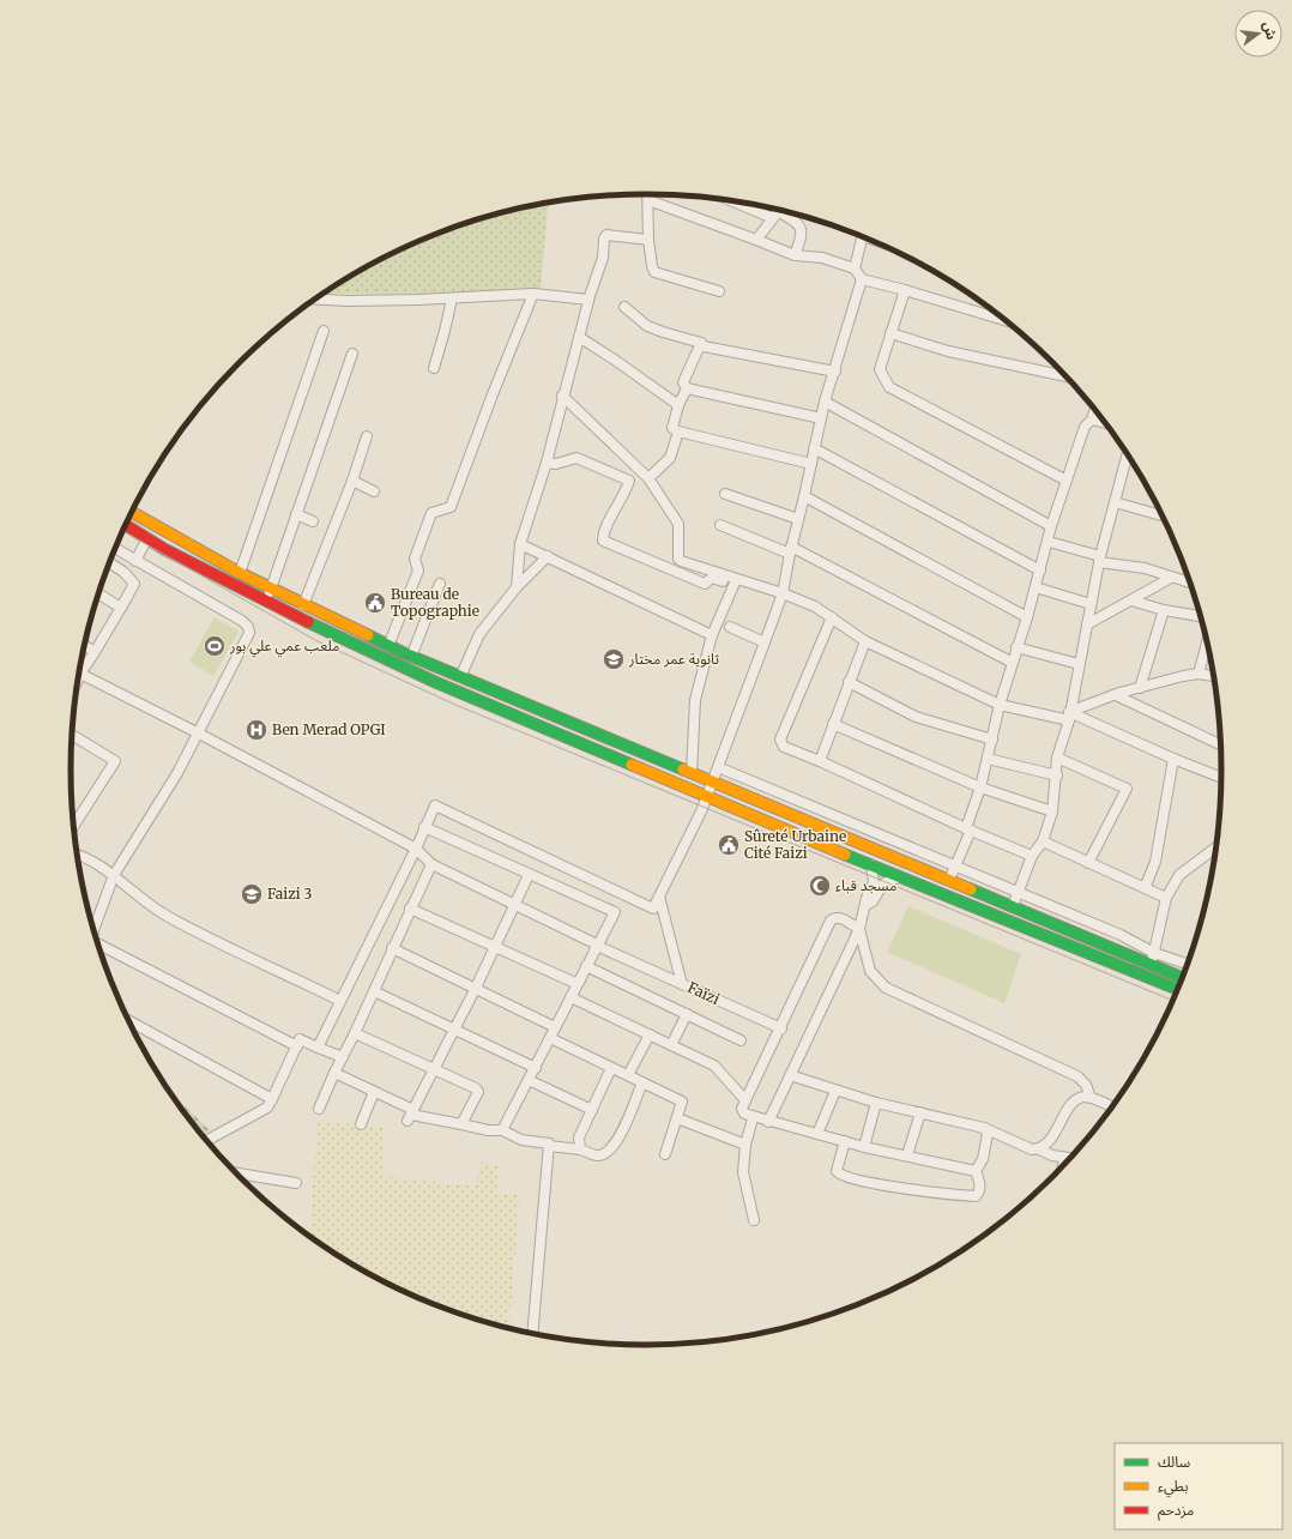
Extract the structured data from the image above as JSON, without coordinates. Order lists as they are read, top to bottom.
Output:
{
  "streets": {
    "street": ["Faïzi"]
  },
  "places": {
    "public building": ["Bureau de Topographie", "Sûreté Urbaine Cité Faizi"],
    "sports": ["ملعب عمي علي بور"],
    "school or university": ["ثانوية عمر مختار", "Faizi 3"],
    "hospital": ["Ben Merad OPGI"],
    "mosque": ["مسجد قباء"]
  },
  "legend": ["سالك", "بطيء", "مزدحم"],
  "north": "right"
}
